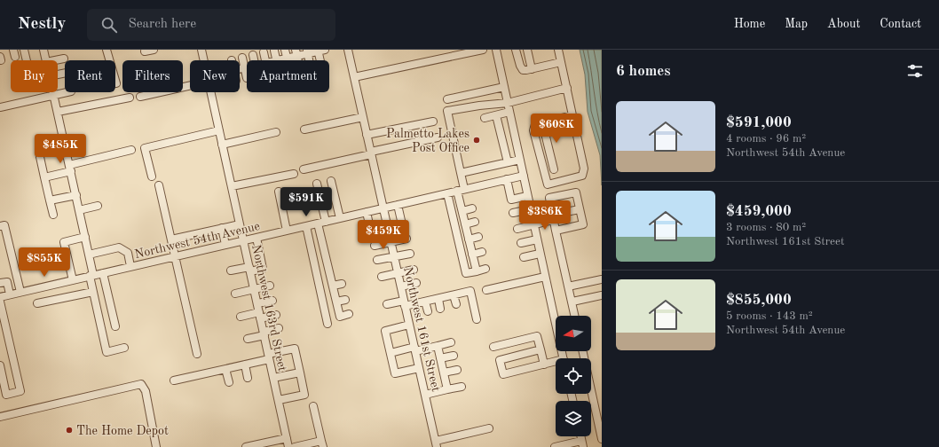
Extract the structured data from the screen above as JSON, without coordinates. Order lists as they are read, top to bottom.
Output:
{
  "streets": {
    "street": ["Northwest 54th Avenue", "Northwest 163rd Street", "Northwest 161st Street"]
  },
  "crossings": [
    ["Northwest 54th Avenue", "Northwest 163rd Street"],
    ["Northwest 54th Avenue", "Northwest 161st Street"]
  ],
  "places": ["Palmetto Lakes Post Office", "The Home Depot"],
  "north": "left",
  "page": {
    "header": "Nestly",
    "search": "Search here",
    "nav": [
      "Home",
      "Map",
      "About",
      "Contact"
    ],
    "heading": "6 homes",
    "chip": [
      "Buy",
      "Rent",
      "Filters",
      "New",
      "Apartment"
    ],
    "list": [
      {
        "name": "$591,000",
        "note": "4 rooms · 96 m² · Northwest 54th Avenue"
      },
      {
        "name": "$459,000",
        "note": "3 rooms · 80 m² · Northwest 161st Street"
      },
      {
        "name": "$855,000",
        "note": "5 rooms · 143 m² · Northwest 54th Avenue"
      }
    ],
    "price": [
      "$608K",
      "$485K",
      "$591K",
      "$386K",
      "$459K",
      "$855K"
    ]
  }
}
